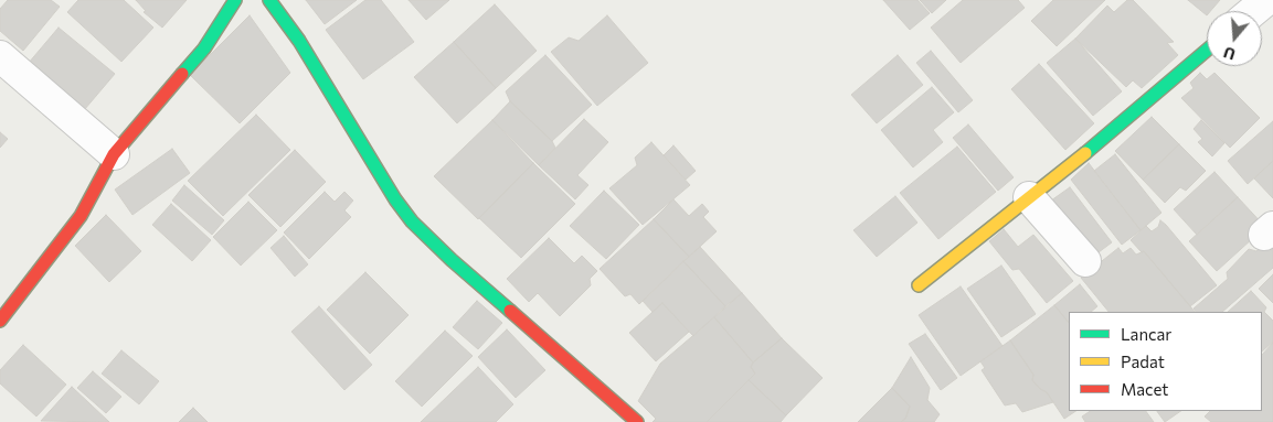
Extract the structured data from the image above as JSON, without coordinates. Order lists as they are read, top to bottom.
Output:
{
  "legend": ["Lancar", "Padat", "Macet"],
  "north": "bottom"
}
